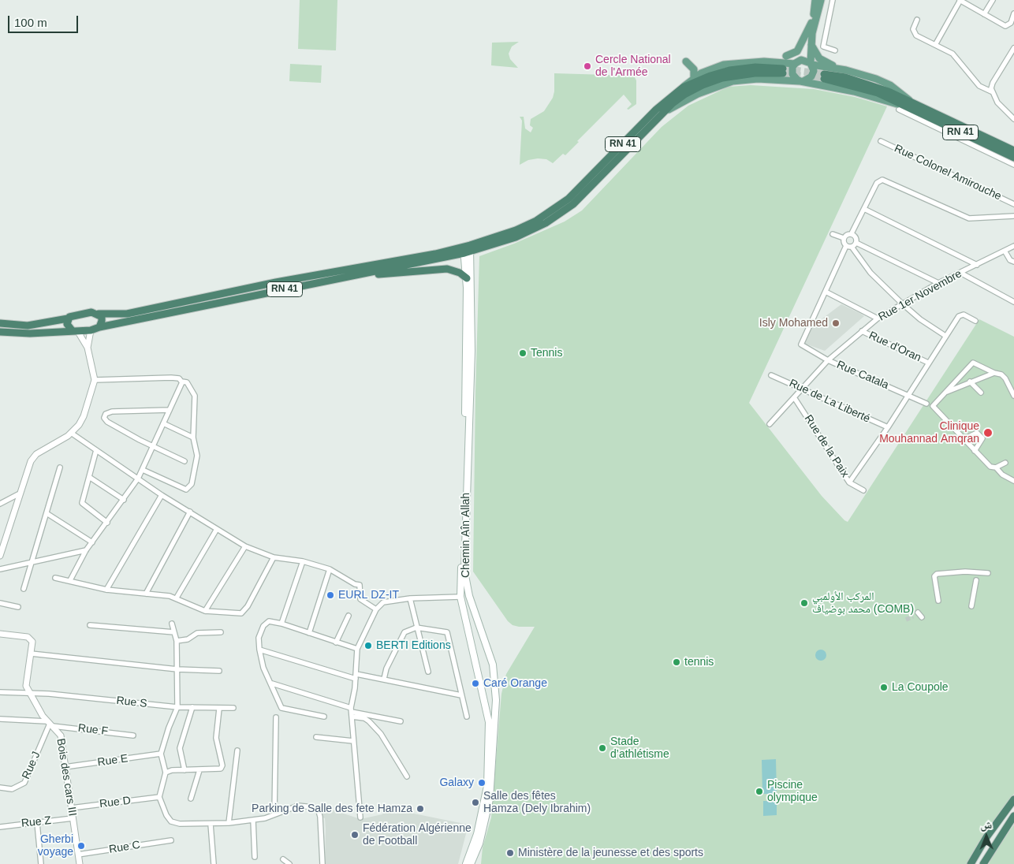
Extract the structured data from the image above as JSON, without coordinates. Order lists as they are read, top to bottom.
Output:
{
  "streets": {
    "highway": ["RN 41"],
    "main road": ["Chemin Aîn Allah"],
    "street": [
      "Rue Colonel Amirouche",
      "Rue 1er Novembre",
      "Rue d'Oran",
      "Rue Catala",
      "Rue de La Liberté",
      "Rue de la Paix",
      "Rue S",
      "Rue F",
      "Rue E",
      "Rue J",
      "Bois des cars III",
      "Rue D",
      "Rue Z",
      "Rue C"
    ]
  },
  "crossings": [
    ["RN 41", "Chemin Aîn Allah"],
    ["Rue 1er Novembre", "Rue d'Oran"],
    ["Rue 1er Novembre", "Rue Catala"],
    ["Rue 1er Novembre", "Rue de La Liberté"],
    ["Rue 1er Novembre", "Rue de la Paix"],
    ["Rue S", "Bois des cars III"],
    ["Rue F", "Rue J"],
    ["Rue F", "Bois des cars III"],
    ["Rue E", "Bois des cars III"],
    ["Rue J", "Bois des cars III"],
    ["Bois des cars III", "Rue D"],
    ["Bois des cars III", "Rue Z"],
    ["Bois des cars III", "Rue C"]
  ],
  "places": [
    "Cercle National de l'Armée",
    "Isly Mohamed",
    "Tennis",
    "Clinique Mouhannad Amqran",
    "EURL DZ-IT",
    "المركب الأولمبي محمد بوضياف (COMB)",
    "BERTI Editions",
    "tennis",
    "Caré Orange",
    "La Coupole",
    "Stade d’athlétisme",
    "Galaxy",
    "Piscine olympique",
    "Salle des fêtes Hamza (Dely Ibrahim)",
    "Parking de Salle des fete Hamza",
    "Fédération Algérienne de Football",
    "Gherbi voyage",
    "Ministère de la jeunesse et des sports"
  ],
  "scale_bar": "100 m",
  "north": "top"
}
